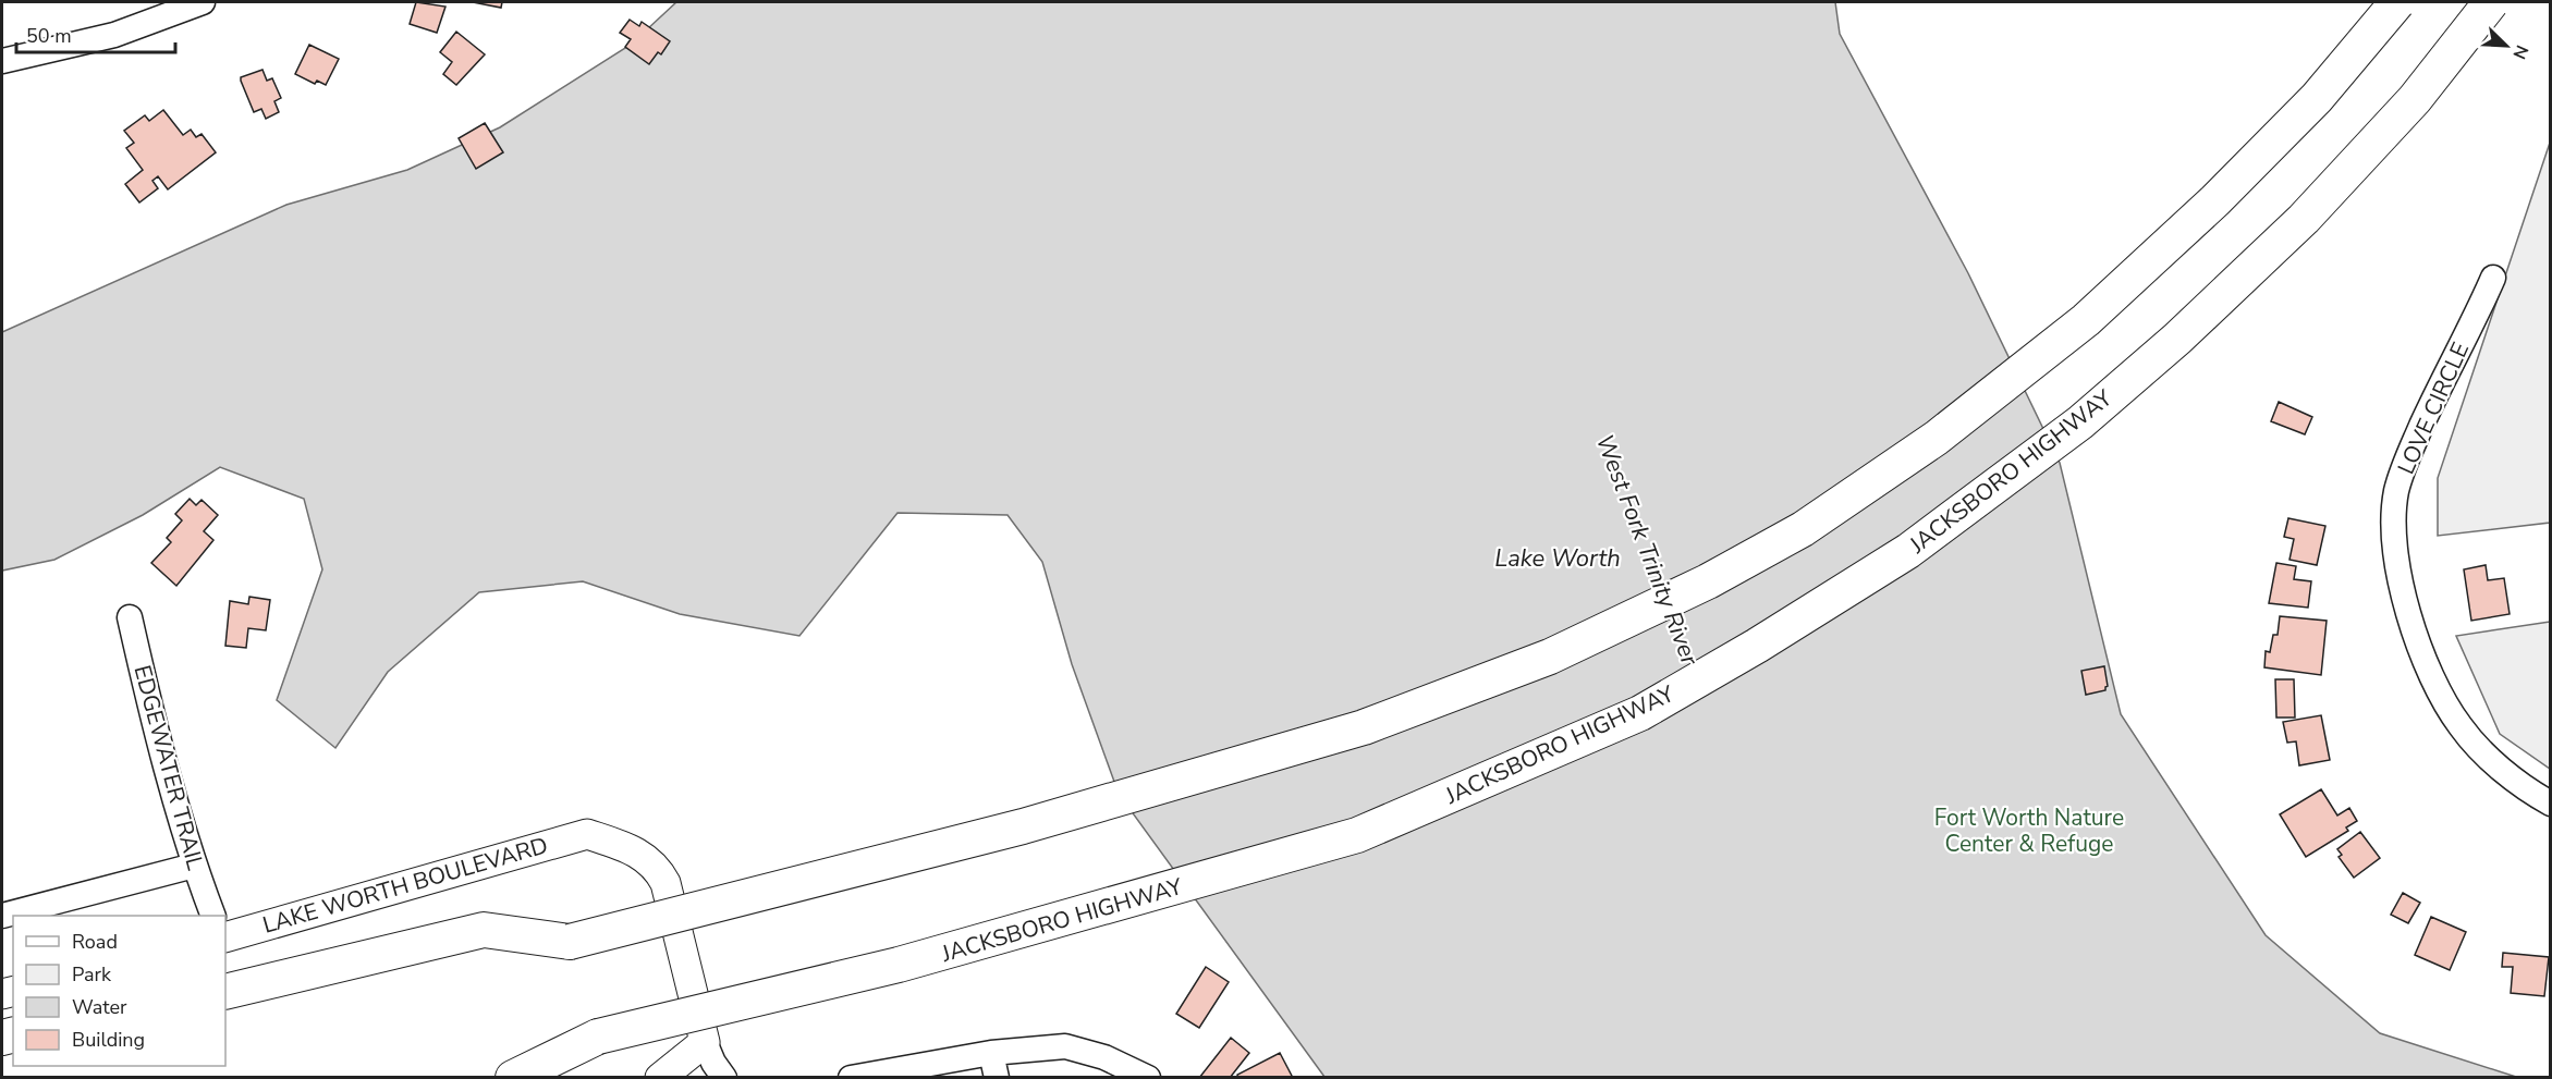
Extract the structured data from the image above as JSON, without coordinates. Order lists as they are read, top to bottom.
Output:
{
  "streets": {
    "highway": ["JACKSBORO HIGHWAY"],
    "main road": ["LAKE WORTH BOULEVARD"],
    "street": ["LOVE CIRCLE", "EDGEWATER TRAIL"]
  },
  "water": ["West Fork Trinity River", "Lake Worth"],
  "parks": ["Fort Worth Nature Center & Refuge"],
  "legend": [
    "Road",
    "Park",
    "Water",
    "Building"
  ],
  "scale_bar": "50 m",
  "north": "bottom right"
}
